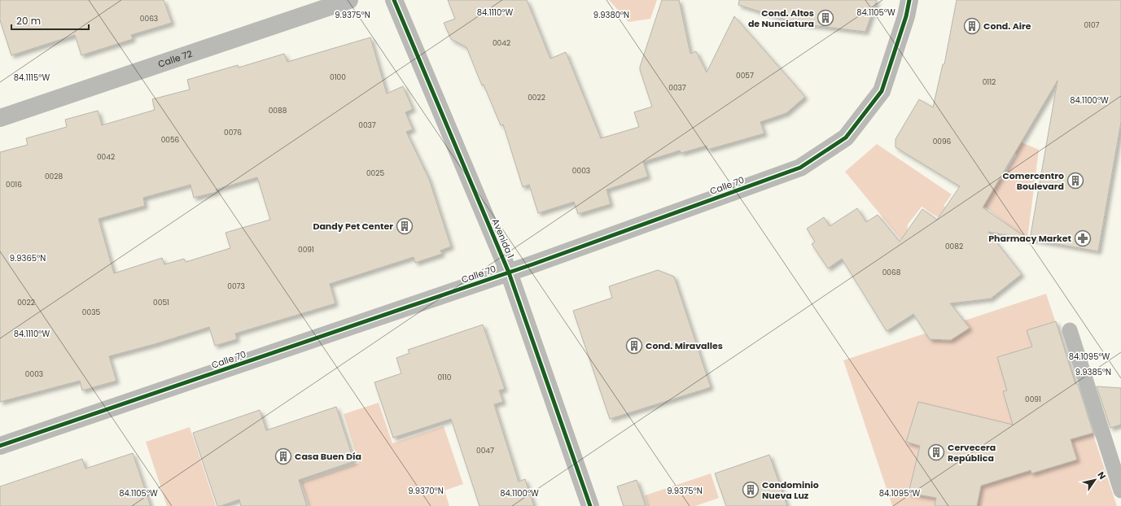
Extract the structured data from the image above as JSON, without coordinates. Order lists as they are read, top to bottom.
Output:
{
  "streets": {
    "street": ["Calle 72", "Calle 70", "Avenida 1"]
  },
  "crossings": [
    ["Calle 70", "Avenida 1"]
  ],
  "places": {
    "building": [
      "Cond. Altos de Nunciatura",
      "Cond. Aire",
      "Comercentro Boulevard",
      "Dandy Pet Center",
      "Cond. Miravalles",
      "Cervecera República",
      "Casa Buen Día",
      "Condominio Nueva Luz"
    ],
    "pharmacy": ["Pharmacy Market"]
  },
  "house_numbers": [
    "0063",
    "0107",
    "0042",
    "0057",
    "0100",
    "0112",
    "0037",
    "0022",
    "0088",
    "0037",
    "0076",
    "0056",
    "0096",
    "0042",
    "0003",
    "0025",
    "0028",
    "0016",
    "0082",
    "0091",
    "0068",
    "0073",
    "0022",
    "0051",
    "0035",
    "0003",
    "0110",
    "0091",
    "0047"
  ],
  "scale_bar": "20 m",
  "north": "top right",
  "coordinates": [
    "84.1110°W",
    "84.1105°W",
    "9.9375°N",
    "9.9380°N",
    "84.1115°W",
    "84.1100°W",
    "9.9365°N",
    "84.1095°W",
    "9.9385°N",
    "9.9370°N"
  ]
}
